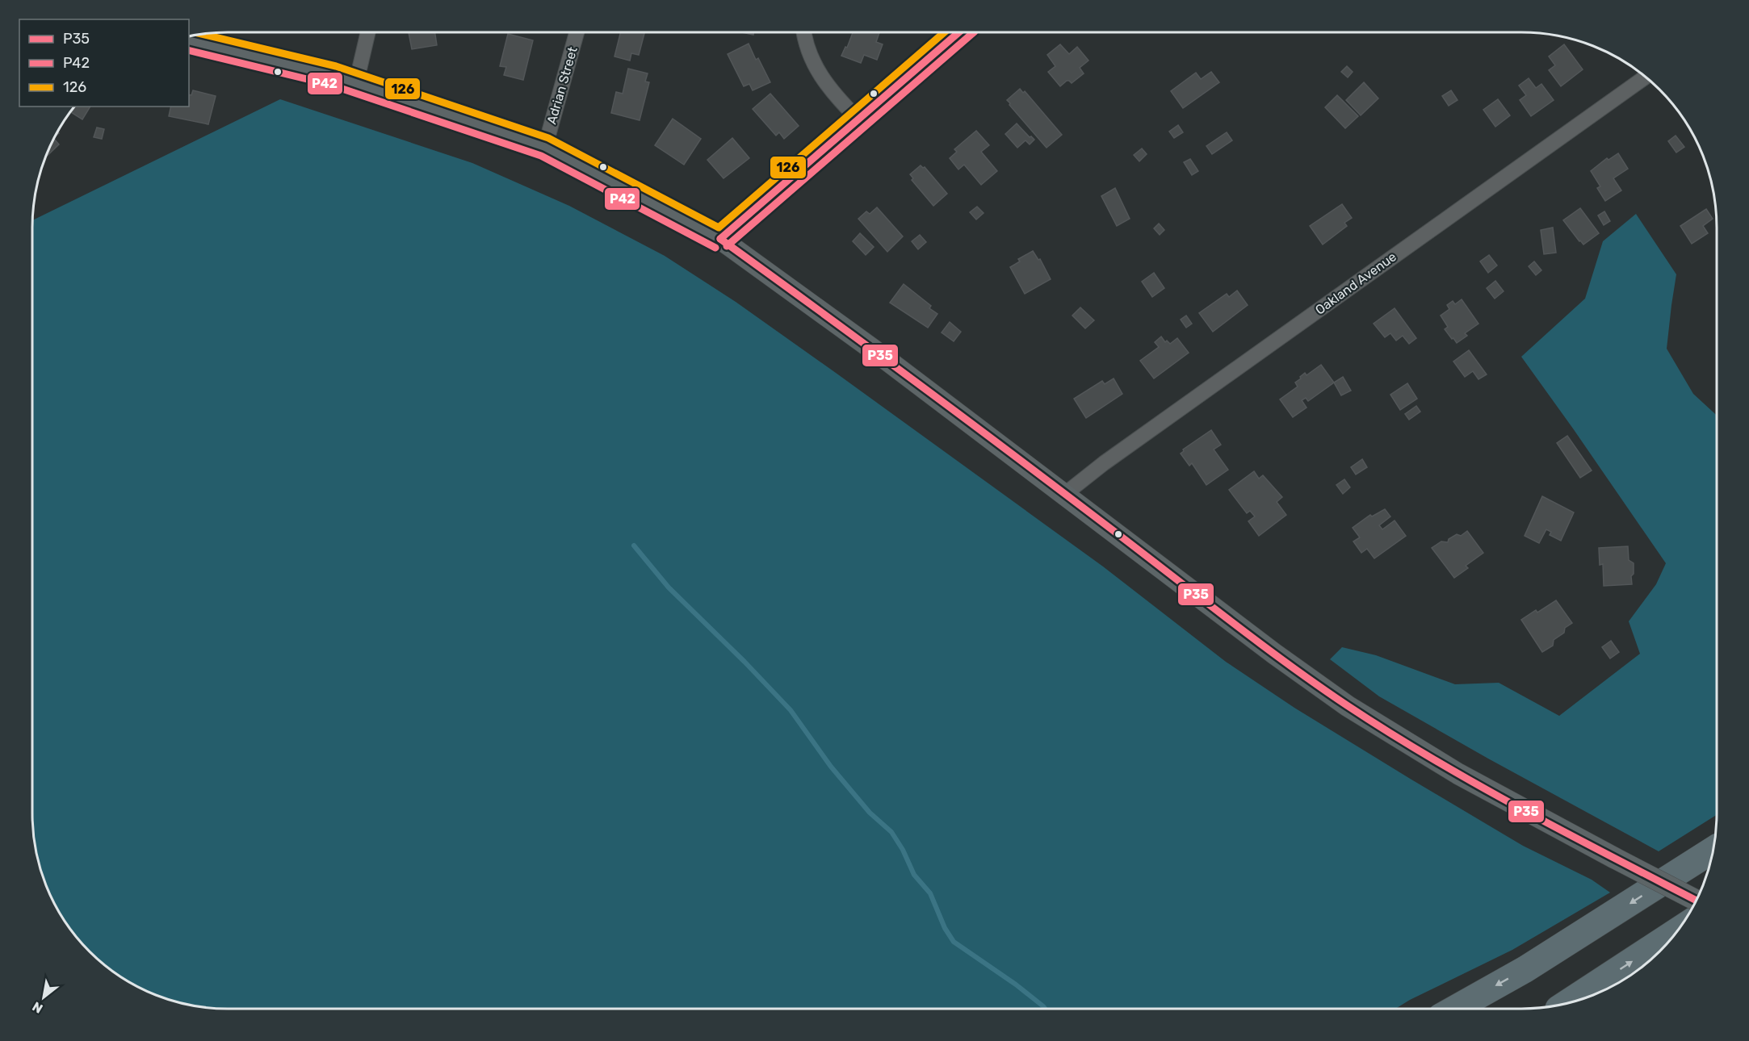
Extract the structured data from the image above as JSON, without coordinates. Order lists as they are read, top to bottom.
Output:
{
  "streets": {
    "street": ["Adrian Street", "Oakland Avenue"]
  },
  "lines": ["transit line P35", "transit line P42", "transit line 126"],
  "legend": ["P35", "P42", "126"],
  "north": "bottom left"
}
